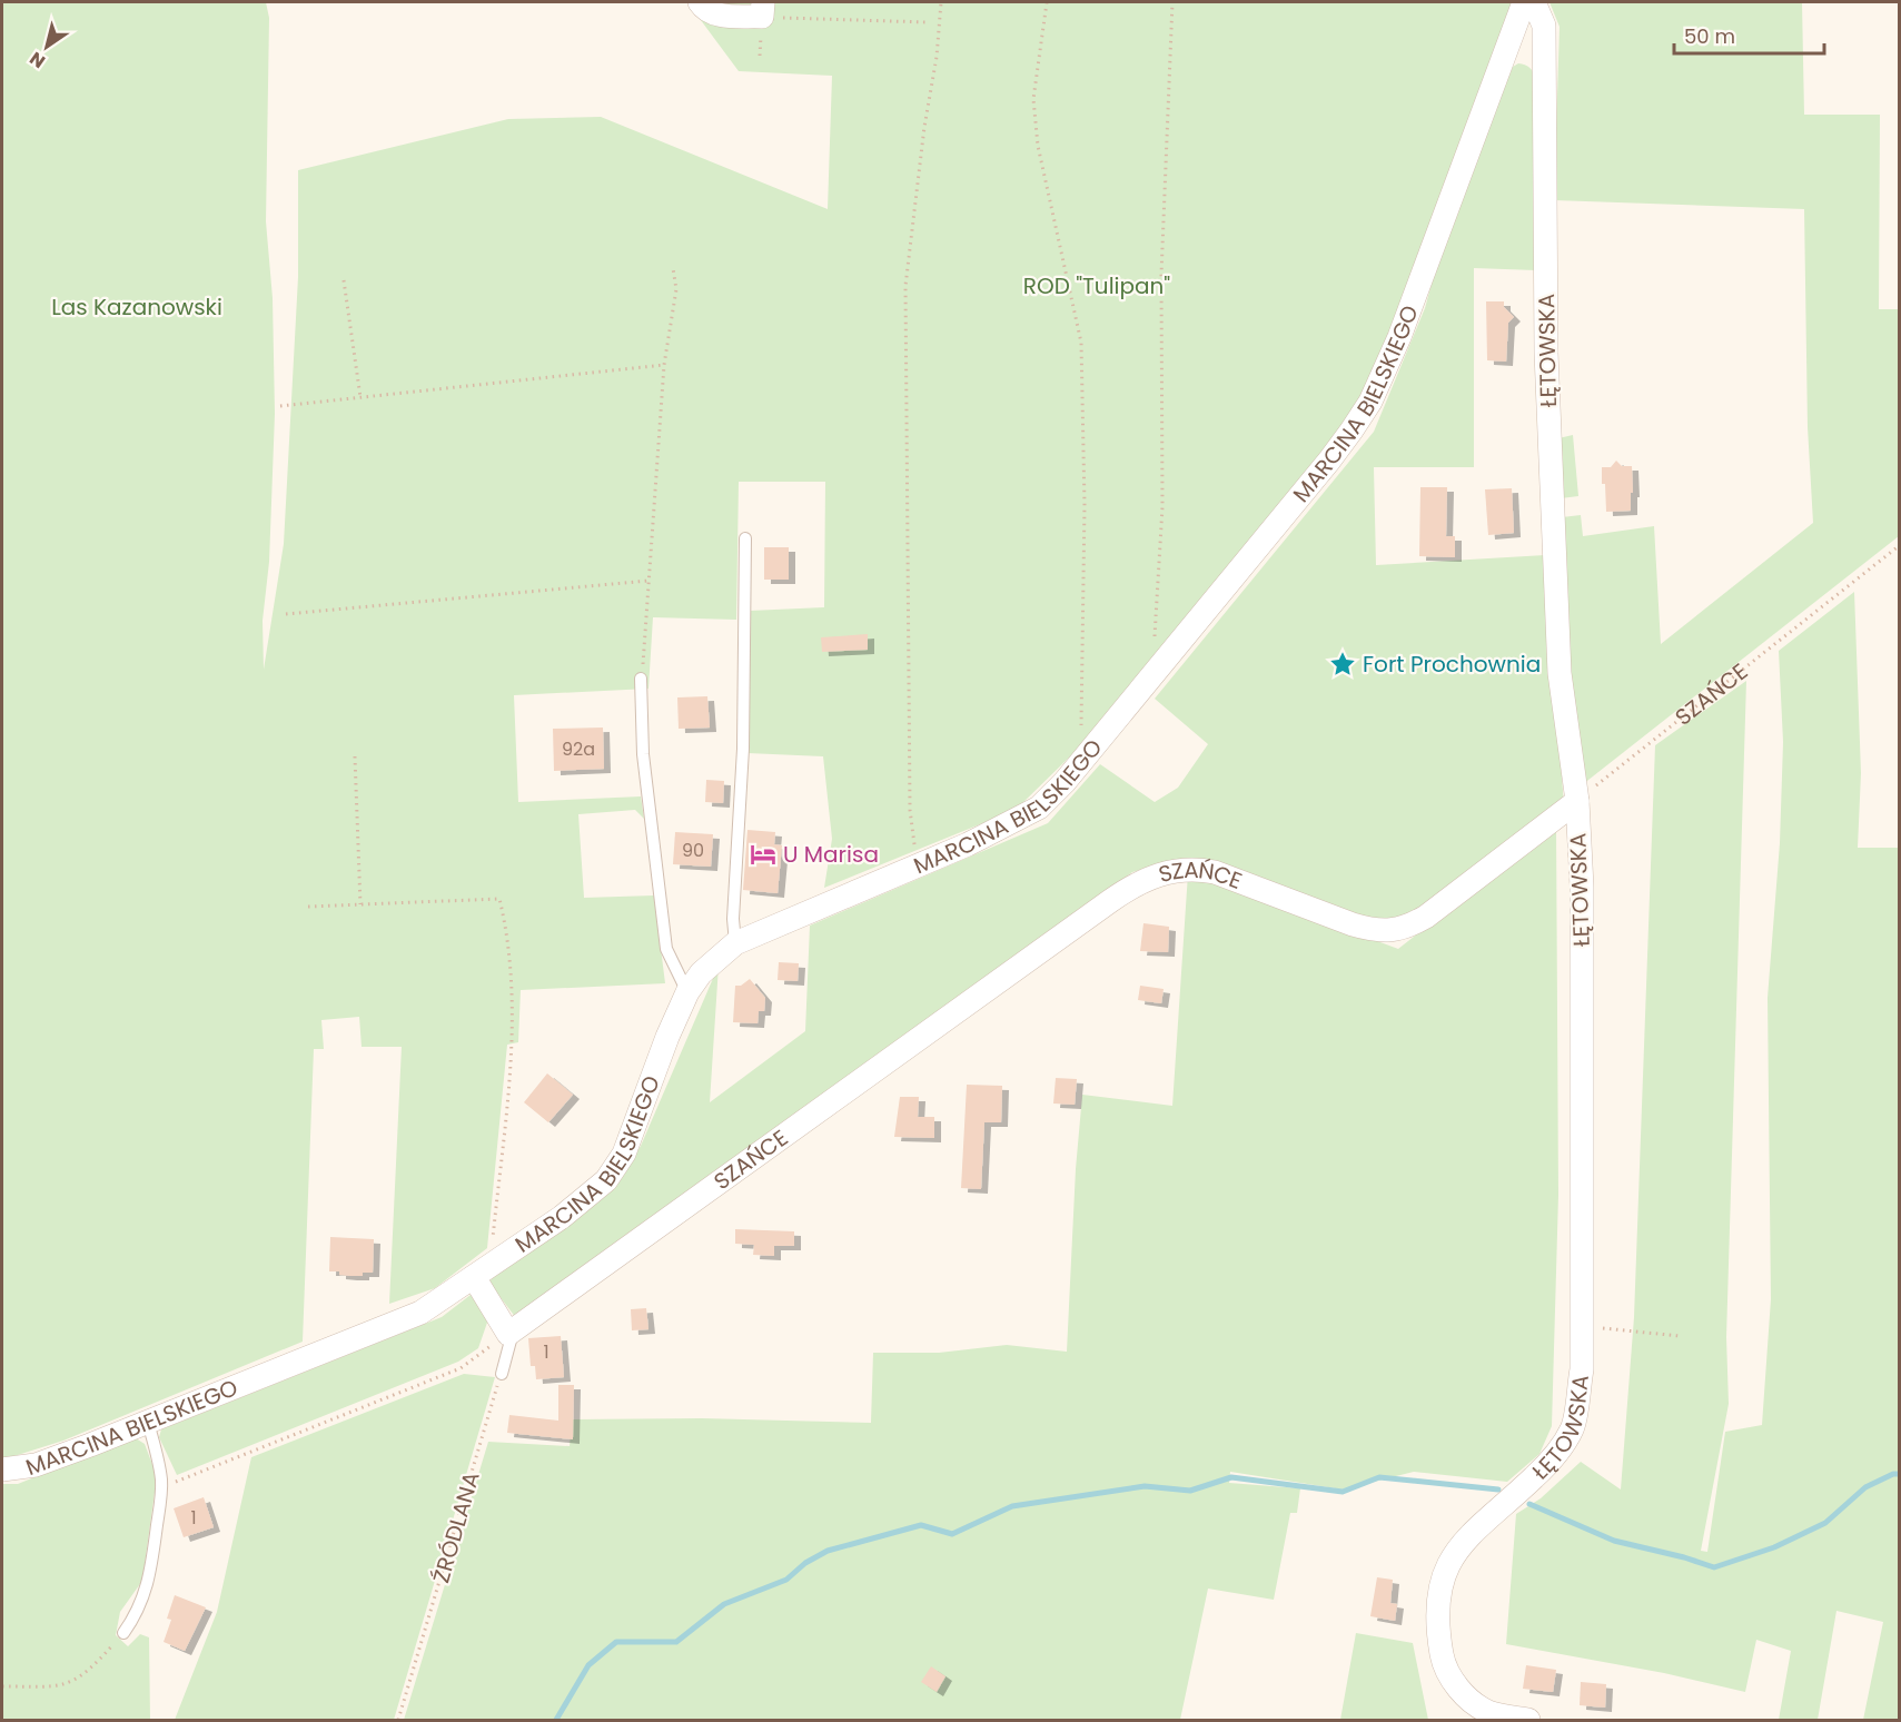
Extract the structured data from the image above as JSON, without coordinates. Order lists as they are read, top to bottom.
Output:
{
  "streets": {
    "street": ["ŁĘTOWSKA", "MARCINA BIELSKIEGO", "SZAŃCE"],
    "path": ["ŹRÓDLANA"]
  },
  "crossings": [
    ["ŁĘTOWSKA", "SZAŃCE"]
  ],
  "parks": ["ROD \"Tulipan\"", "Las Kazanowski"],
  "places": {
    "place": ["Fort Prochownia"],
    "hotel": ["U Marisa"]
  },
  "house_numbers": [
    "92a",
    "90",
    "1",
    "1"
  ],
  "scale_bar": "50 m",
  "north": "bottom left"
}
